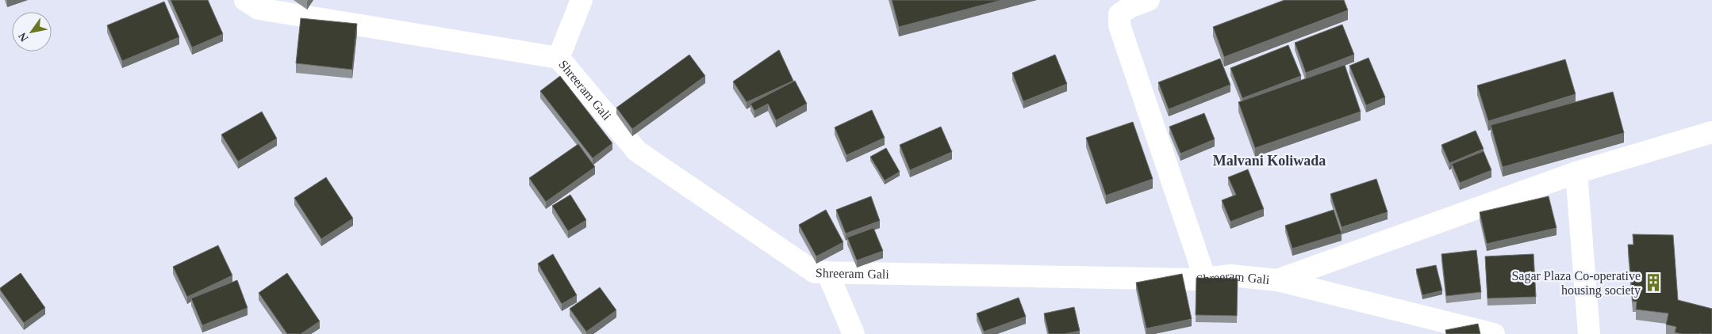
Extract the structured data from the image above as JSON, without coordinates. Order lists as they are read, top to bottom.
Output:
{
  "streets": {
    "street": ["Shreeram Gali"]
  },
  "districts": ["Malvani Koliwada"],
  "places": {
    "building": ["Sagar Plaza Co-operative housing society"]
  },
  "north": "bottom left"
}
